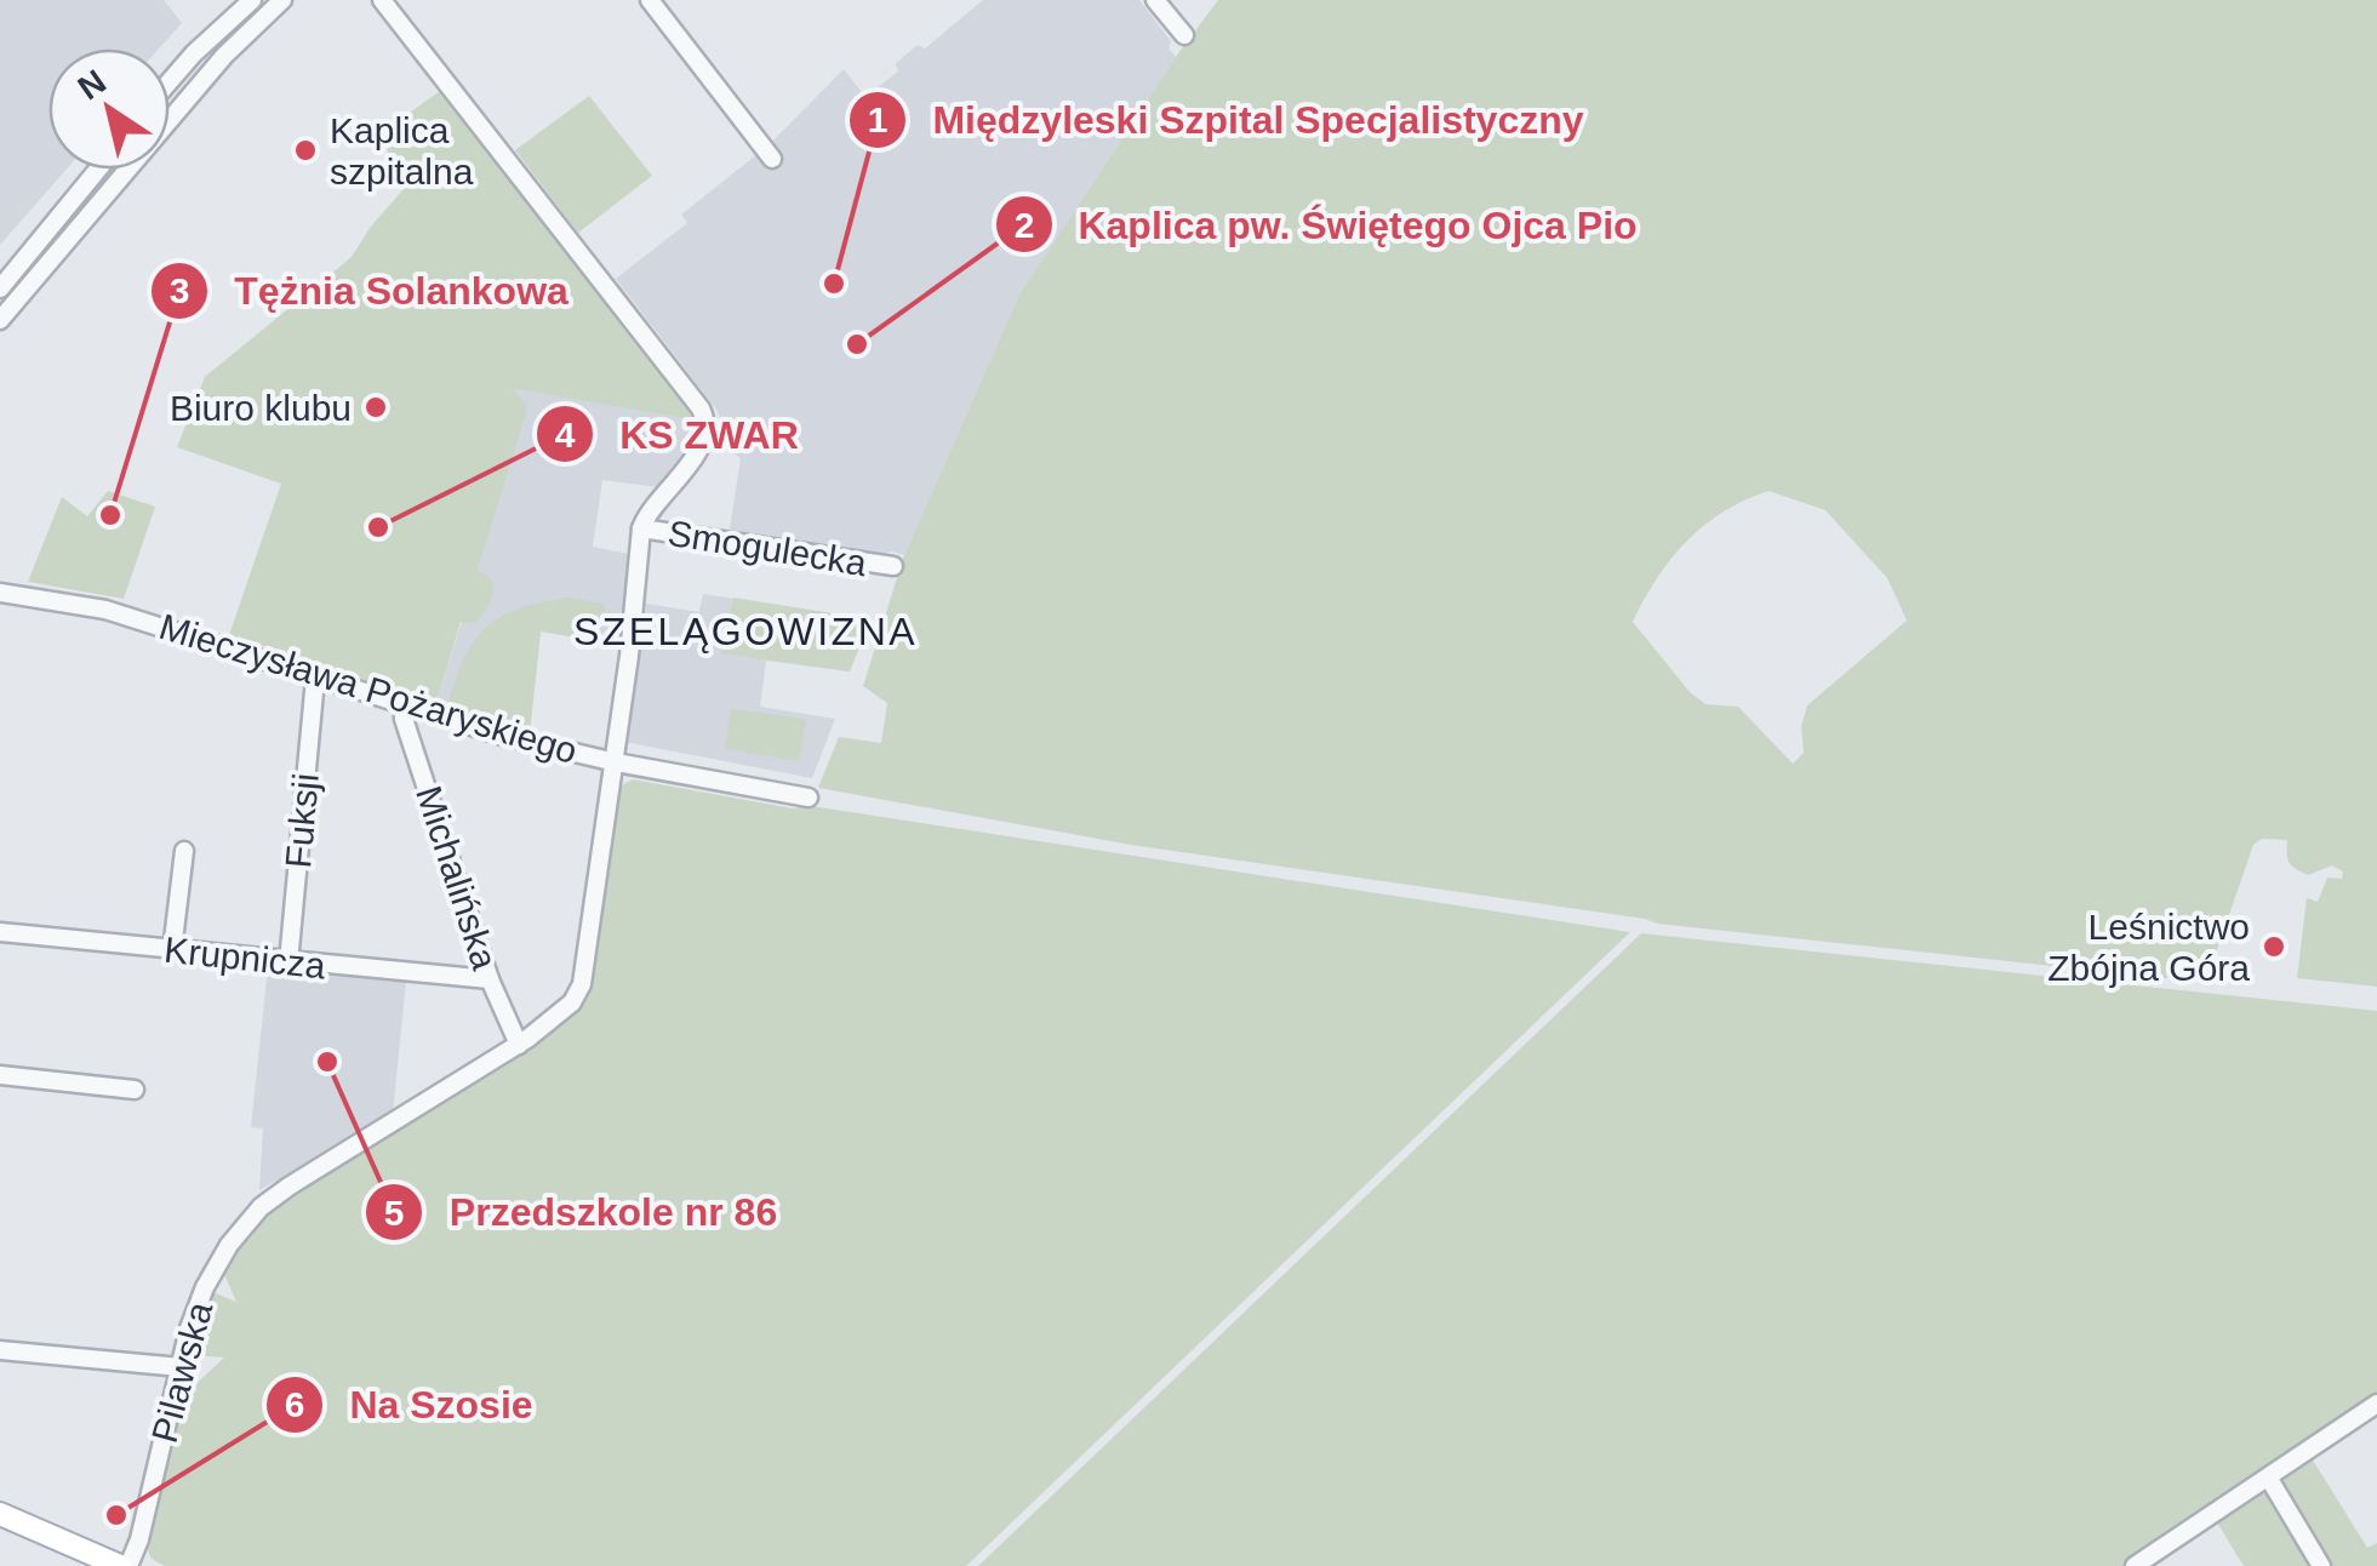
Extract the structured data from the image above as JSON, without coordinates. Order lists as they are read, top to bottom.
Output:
{
  "streets": {
    "street": [
      "Smogulecka",
      "Mieczysława Pożaryskiego",
      "Fuksji",
      "Michalińska",
      "Krupnicza",
      "Pilawska"
    ]
  },
  "crossings": [
    ["Smogulecka", "Pilawska"],
    ["Mieczysława Pożaryskiego", "Fuksji"],
    ["Mieczysława Pożaryskiego", "Michalińska"],
    ["Mieczysława Pożaryskiego", "Pilawska"],
    ["Fuksji", "Krupnicza"],
    ["Michalińska", "Krupnicza"],
    ["Michalińska", "Pilawska"]
  ],
  "districts": ["SZELĄGOWIZNA"],
  "places": [
    "Kaplica szpitalna",
    "Międzyleski Szpital Specjalistyczny",
    "Kaplica pw. Świętego Ojca Pio",
    "Biuro klubu",
    "Tężnia Solankowa",
    "KS ZWAR",
    "Leśnictwo Zbójna Góra",
    "Przedszkole nr 86",
    "Na Szosie"
  ],
  "north": "top left"
}
